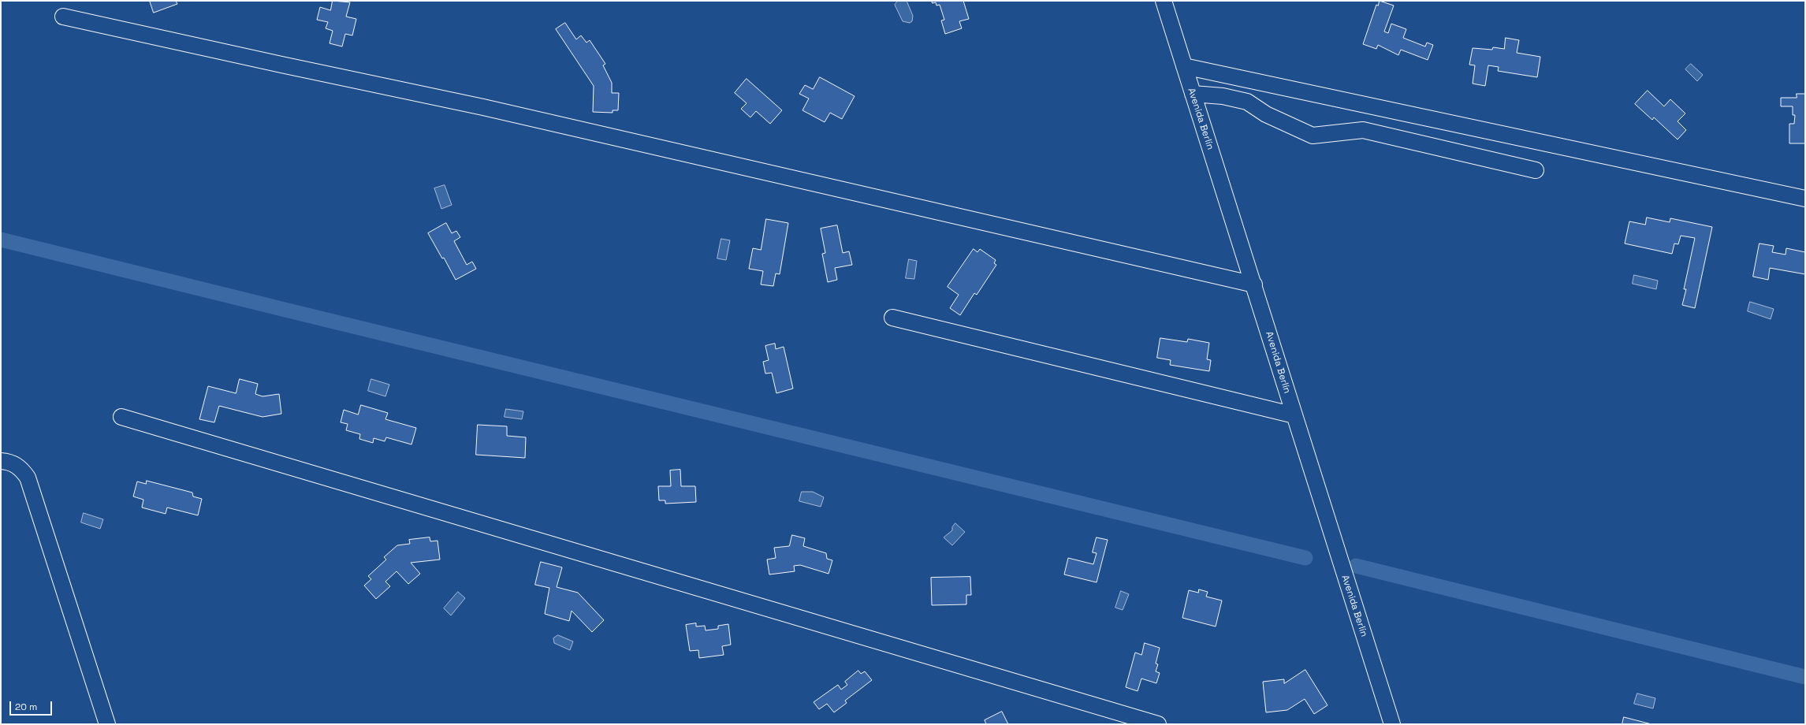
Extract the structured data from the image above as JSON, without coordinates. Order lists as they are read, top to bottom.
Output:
{
  "streets": {
    "street": ["Avenida Berlín"]
  },
  "scale_bar": "20 m"
}
